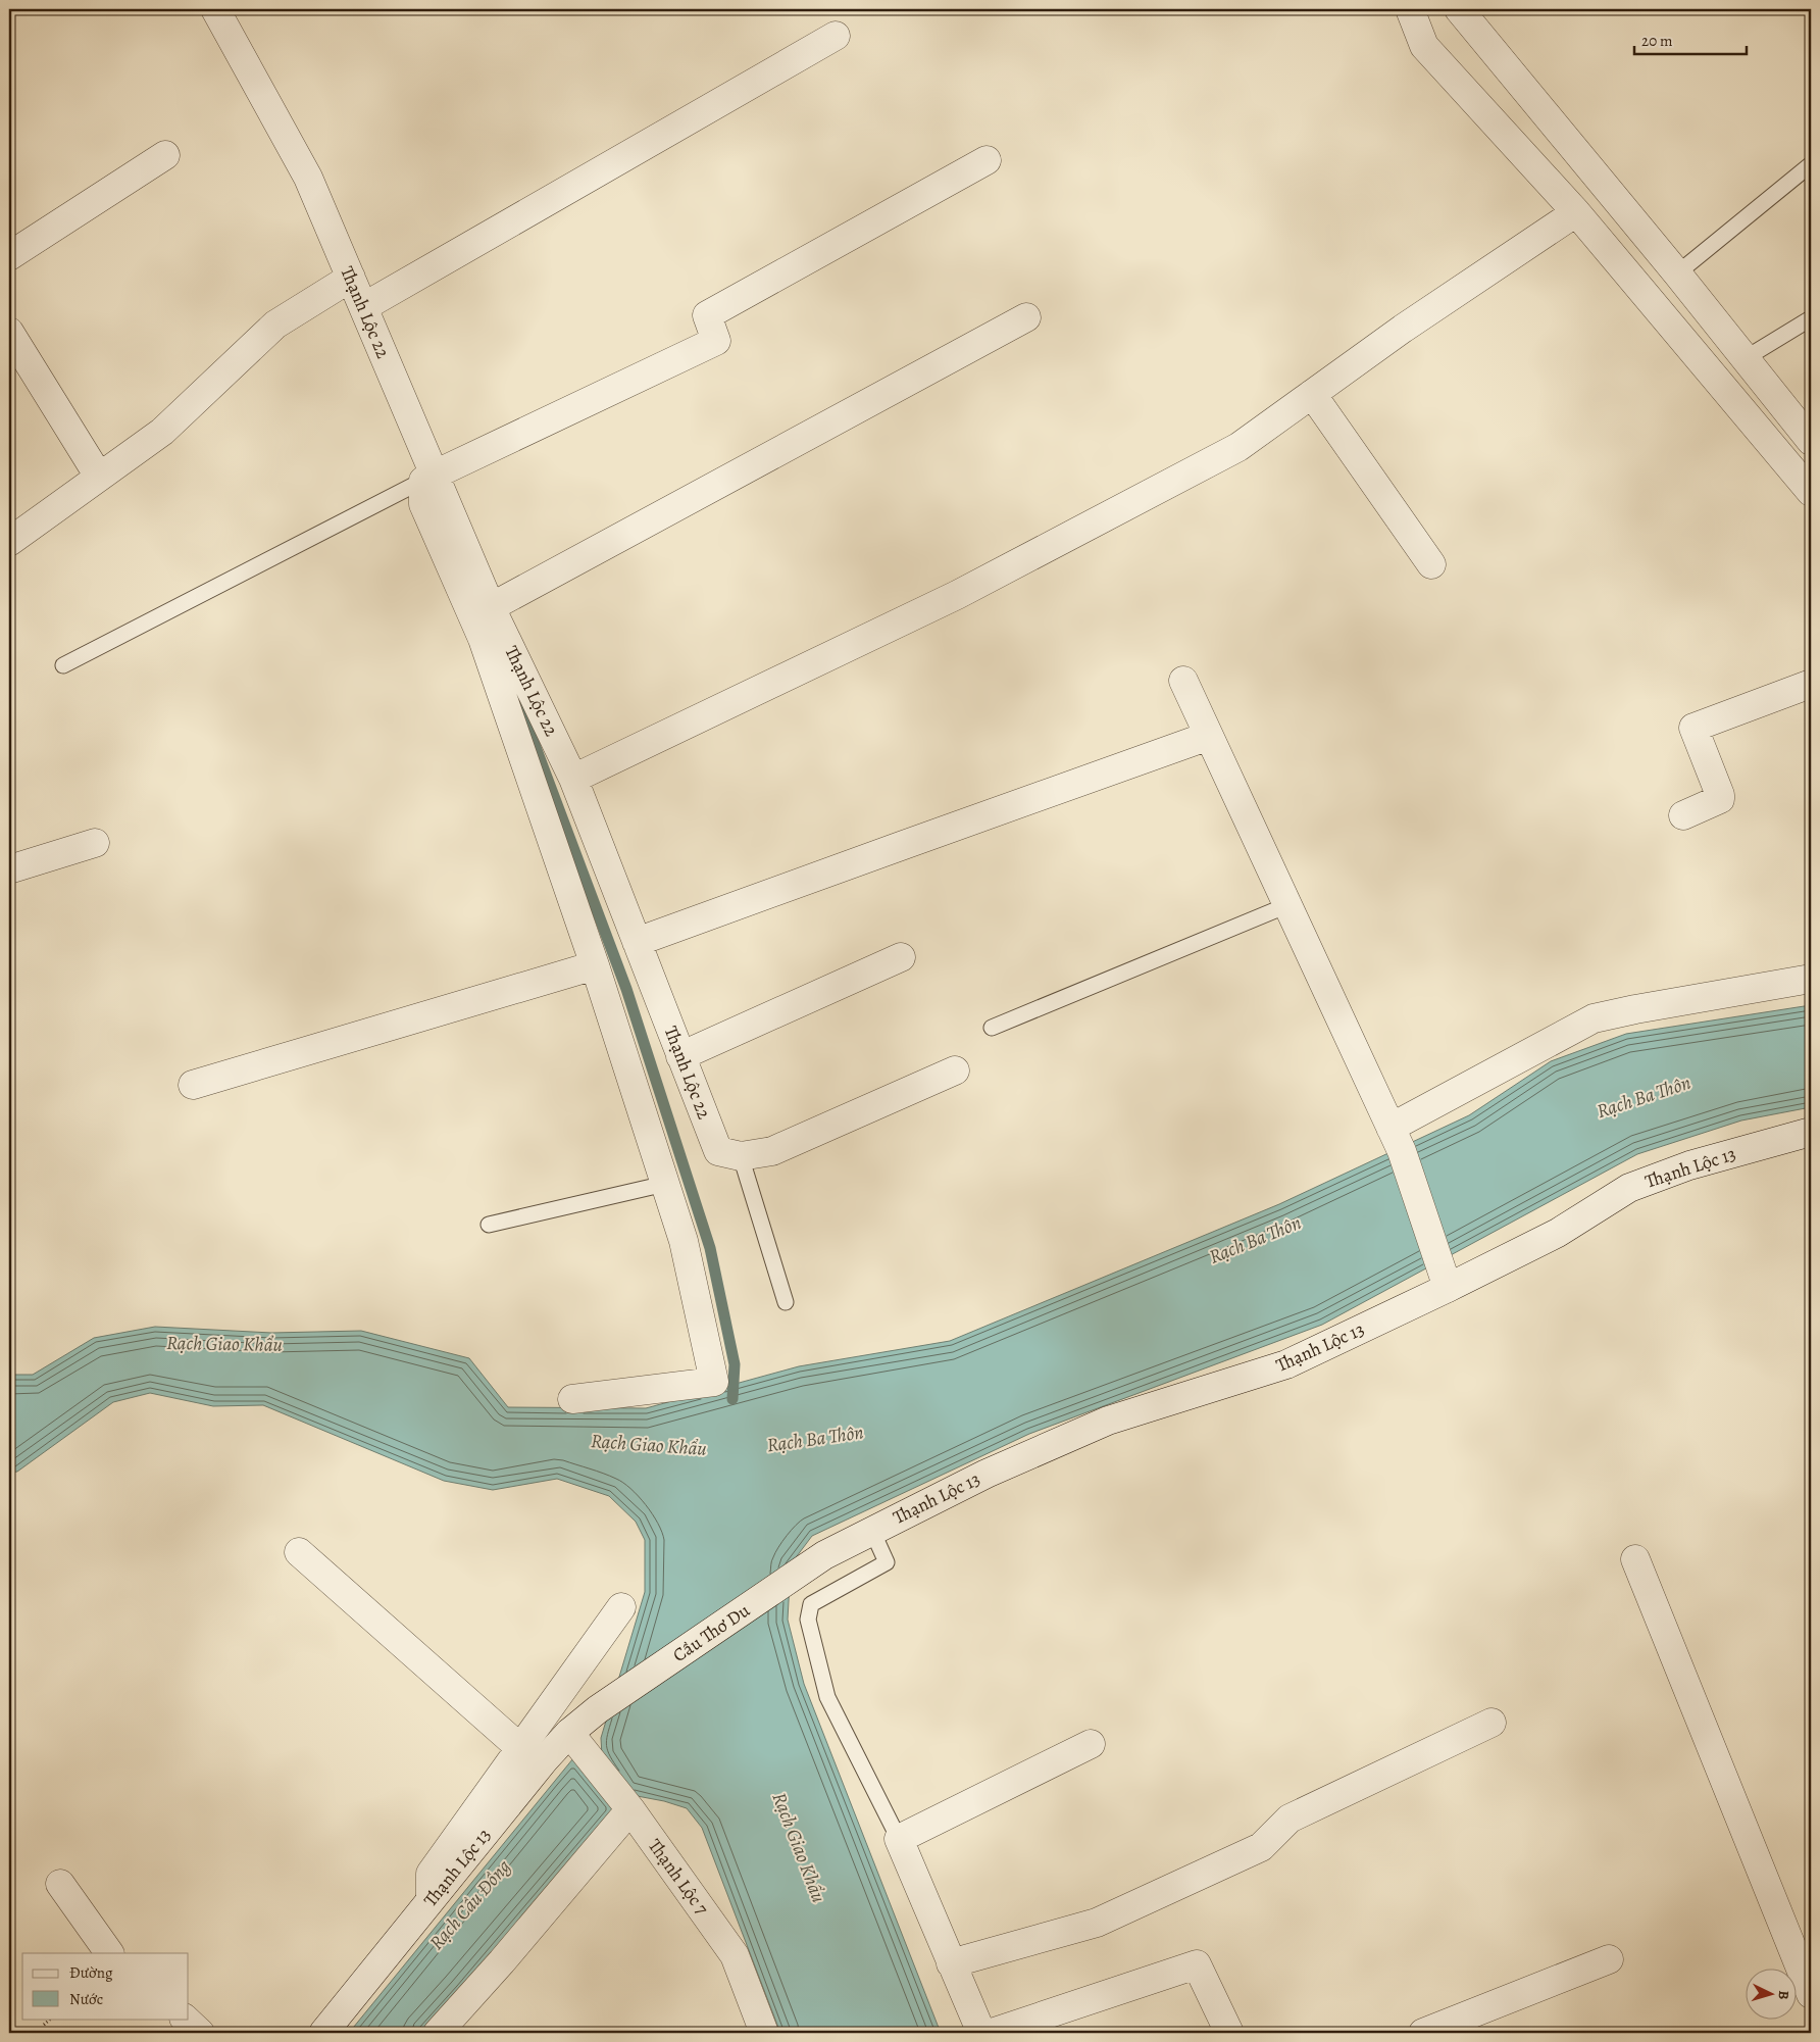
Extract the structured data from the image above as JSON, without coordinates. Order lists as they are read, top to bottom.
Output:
{
  "streets": {
    "street": [
      "Thạnh Lộc 22",
      "Thạnh Lộc 13",
      "Cầu Thơ Du",
      "Thạnh Lộc 7"
    ]
  },
  "crossings": [
    ["Thạnh Lộc 13", "Cầu Thơ Du"],
    ["Thạnh Lộc 13", "Thạnh Lộc 7"]
  ],
  "water": ["Rạch Ba Thôn", "Rạch Giao Khẩu", "Rạch Cầu Đồng"],
  "legend": ["Đường", "Nước"],
  "scale_bar": "20 m",
  "north": "right"
}
